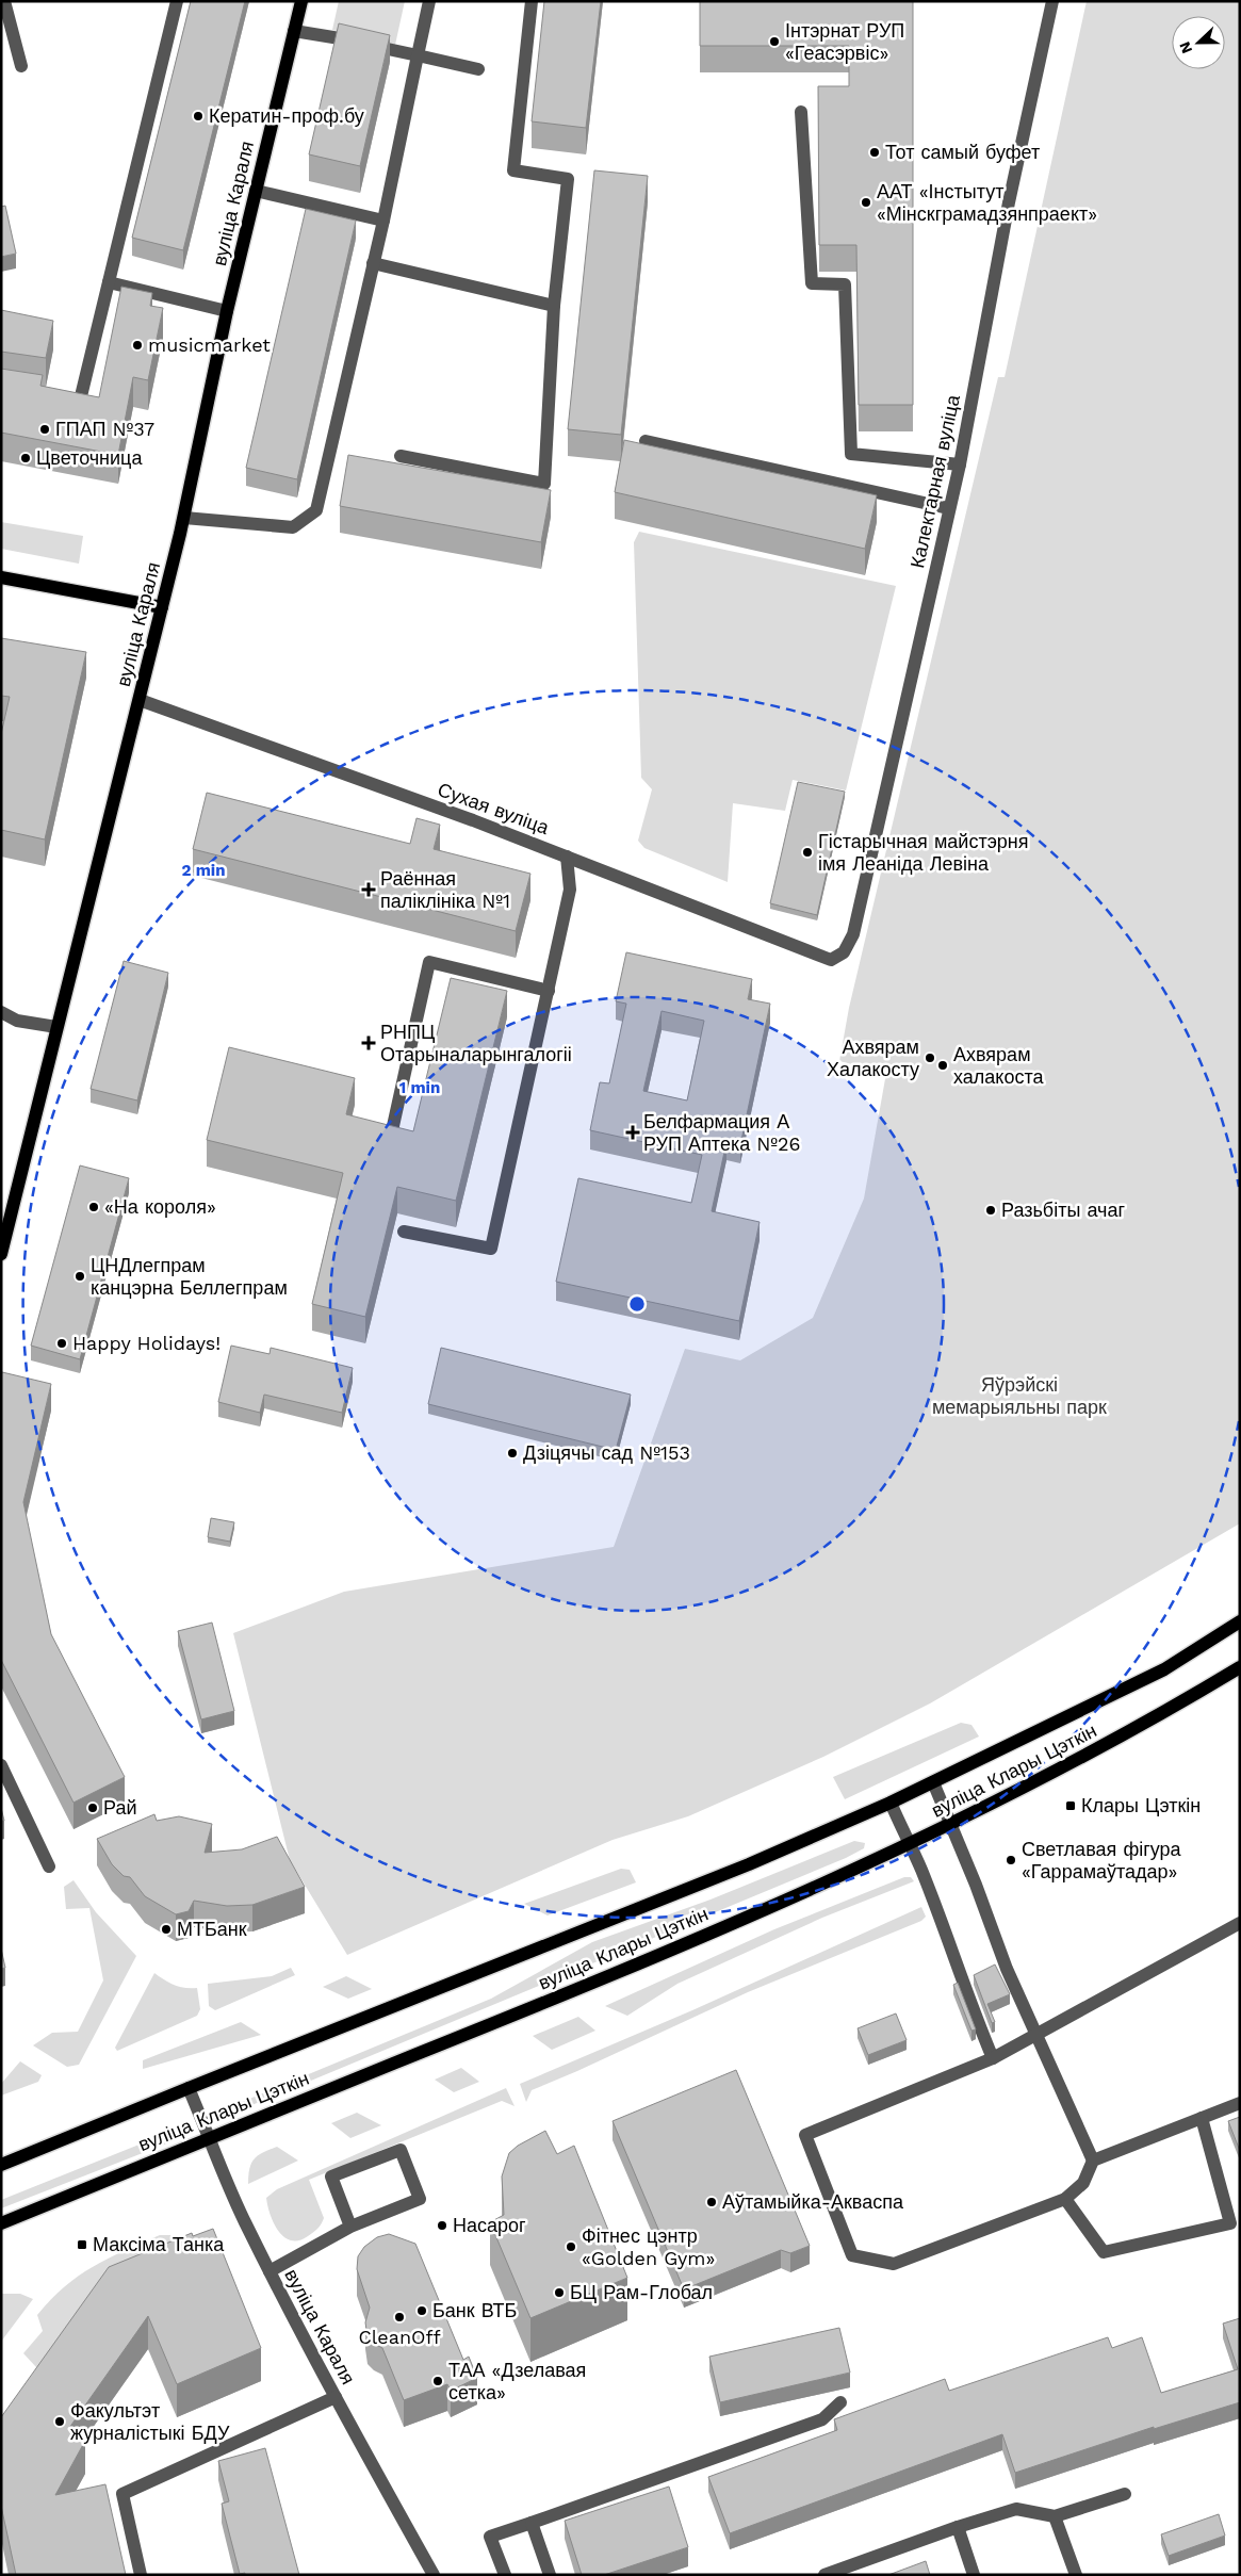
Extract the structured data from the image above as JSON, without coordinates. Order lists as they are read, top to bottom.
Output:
{
  "streets": {
    "main road": ["вуліца Караля", "вуліца Клары Цэткін"],
    "street": ["Калектарная вуліца", "Сухая вуліца"]
  },
  "crossings": [
    ["вуліца Караля", "Сухая вуліца"],
    ["вуліца Караля", "вуліца Клары Цэткін"],
    ["Калектарная вуліца", "Сухая вуліца"]
  ],
  "parks": ["Яўрэйскі мемарыяльны парк"],
  "places": {
    "other": [
      "Інтэрнат РУП «Геасэрвіс»",
      "Кератин-проф.бу",
      "Тот самый буфет",
      "ААТ «Інстытут «Мінскграмадзянпраект»",
      "musicmarket",
      "ГПАП №37",
      "Цветочница",
      "Гістарычная майстэрня імя Леаніда Левіна",
      "Ахвярам Халакосту",
      "Ахвярам халакоста",
      "«На короля»",
      "Разьбіты ачаг",
      "ЦНДлегпрам канцэрна Беллегпрам",
      "Happy Holidays!",
      "Дзіцячы сад №153",
      "Рай",
      "Светлавая фігура «Гаррамаўтадар»",
      "МТБанк",
      "Аўтамыйка-Акваспа",
      "Насарог",
      "Фітнес цэнтр «Golden Gym»",
      "БЦ Рам-Глобал",
      "Банк ВТБ",
      "CleanOff",
      "ТАА «Дзелавая сетка»",
      "Факультэт журналістыкі БДУ"
    ],
    "health": ["Раённая паліклініка №1", "РНПЦ Отарыналарынгалогіі", "Белфармация А РУП Аптека №26"],
    "transit": ["Клары Цэткін", "Максіма Танка"]
  },
  "north": "left",
  "rings": ["2 min", "1 min"]
}
